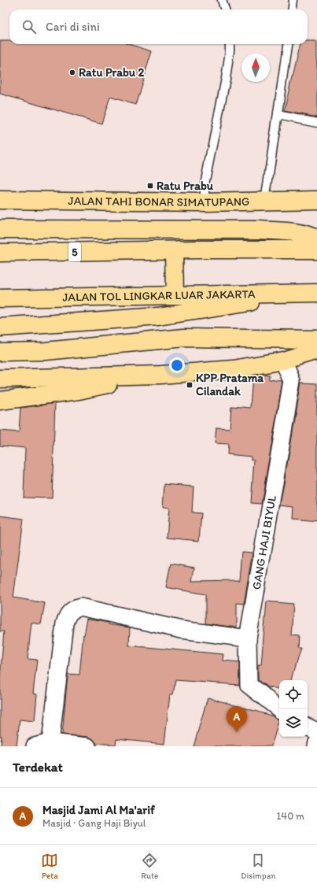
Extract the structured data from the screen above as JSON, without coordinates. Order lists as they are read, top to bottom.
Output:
{
  "streets": {
    "highway": ["JALAN TAHI BONAR SIMATUPANG", "5", "JALAN TOL LINGKAR LUAR JAKARTA"],
    "street": ["GANG HAJI BIYUL"]
  },
  "places": {
    "other": ["Ratu Prabu 2"],
    "transit": ["Ratu Prabu", "KPP Pratama Cilandak"]
  },
  "north": "top",
  "page": {
    "search": "Cari di sini",
    "pins": "A",
    "heading": "Terdekat",
    "list": [
      {
        "mark": "A",
        "name": "Masjid Jami Al Ma'arif",
        "note": "Masjid · Gang Haji Biyul",
        "value": "140 m"
      }
    ],
    "nav": ["Peta", "Rute", "Disimpan"]
  }
}
